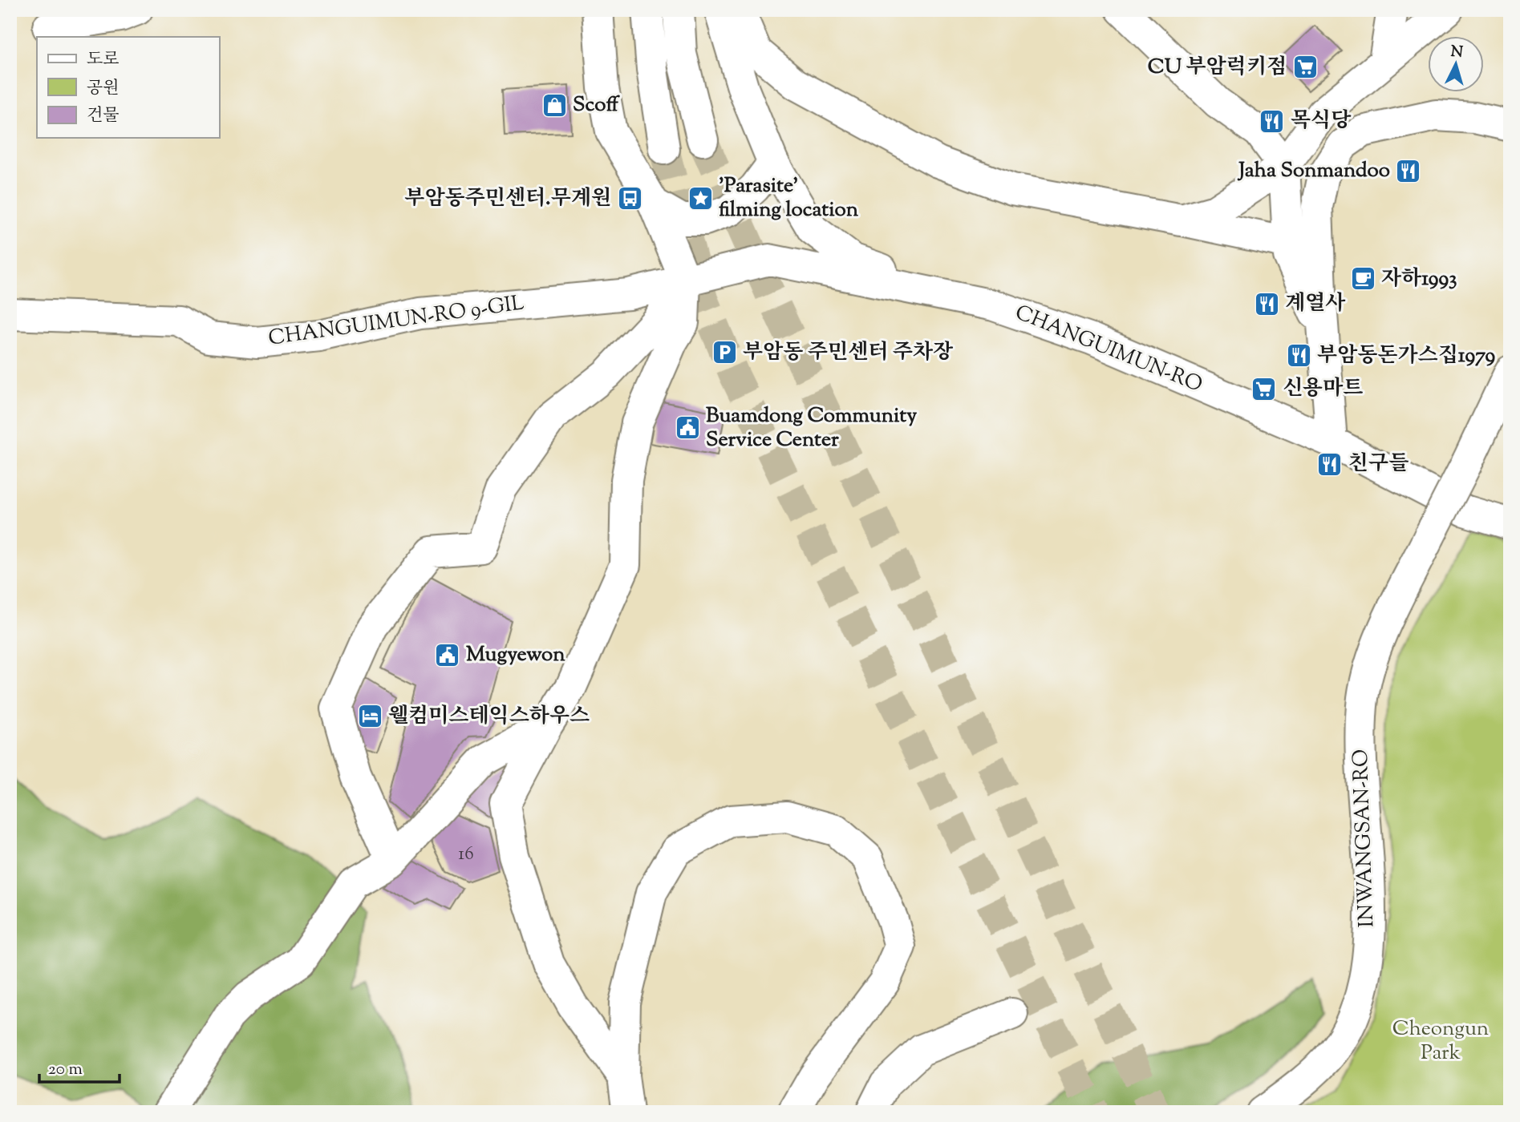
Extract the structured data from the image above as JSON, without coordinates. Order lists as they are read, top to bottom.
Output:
{
  "streets": {
    "street": ["CHANGUIMUN-RO 9-GIL", "CHANGUIMUN-RO", "INWANGSAN-RO"]
  },
  "crossings": [
    ["CHANGUIMUN-RO 9-GIL", "CHANGUIMUN-RO"]
  ],
  "parks": ["Cheongun Park"],
  "places": {
    "supermarket": ["CU 부암럭키점", "신용마트"],
    "shop": ["Scoff"],
    "restaurant": [
      "목식당",
      "Jaha Sonmandoo",
      "계열사",
      "부암동돈가스집1979",
      "친구들"
    ],
    "place": ["'Parasite' filming location"],
    "bus stop": ["부암동주민센터.무계원"],
    "cafe": ["자하1993"],
    "parking": ["부암동 주민센터 주차장"],
    "public building": ["Buamdong Community Service Center", "Mugyewon"],
    "hotel": ["웰컴미스테익스하우스"]
  },
  "house_numbers": ["16"],
  "legend": ["도로", "공원", "건물"],
  "scale_bar": "20 m",
  "north": "top"
}
